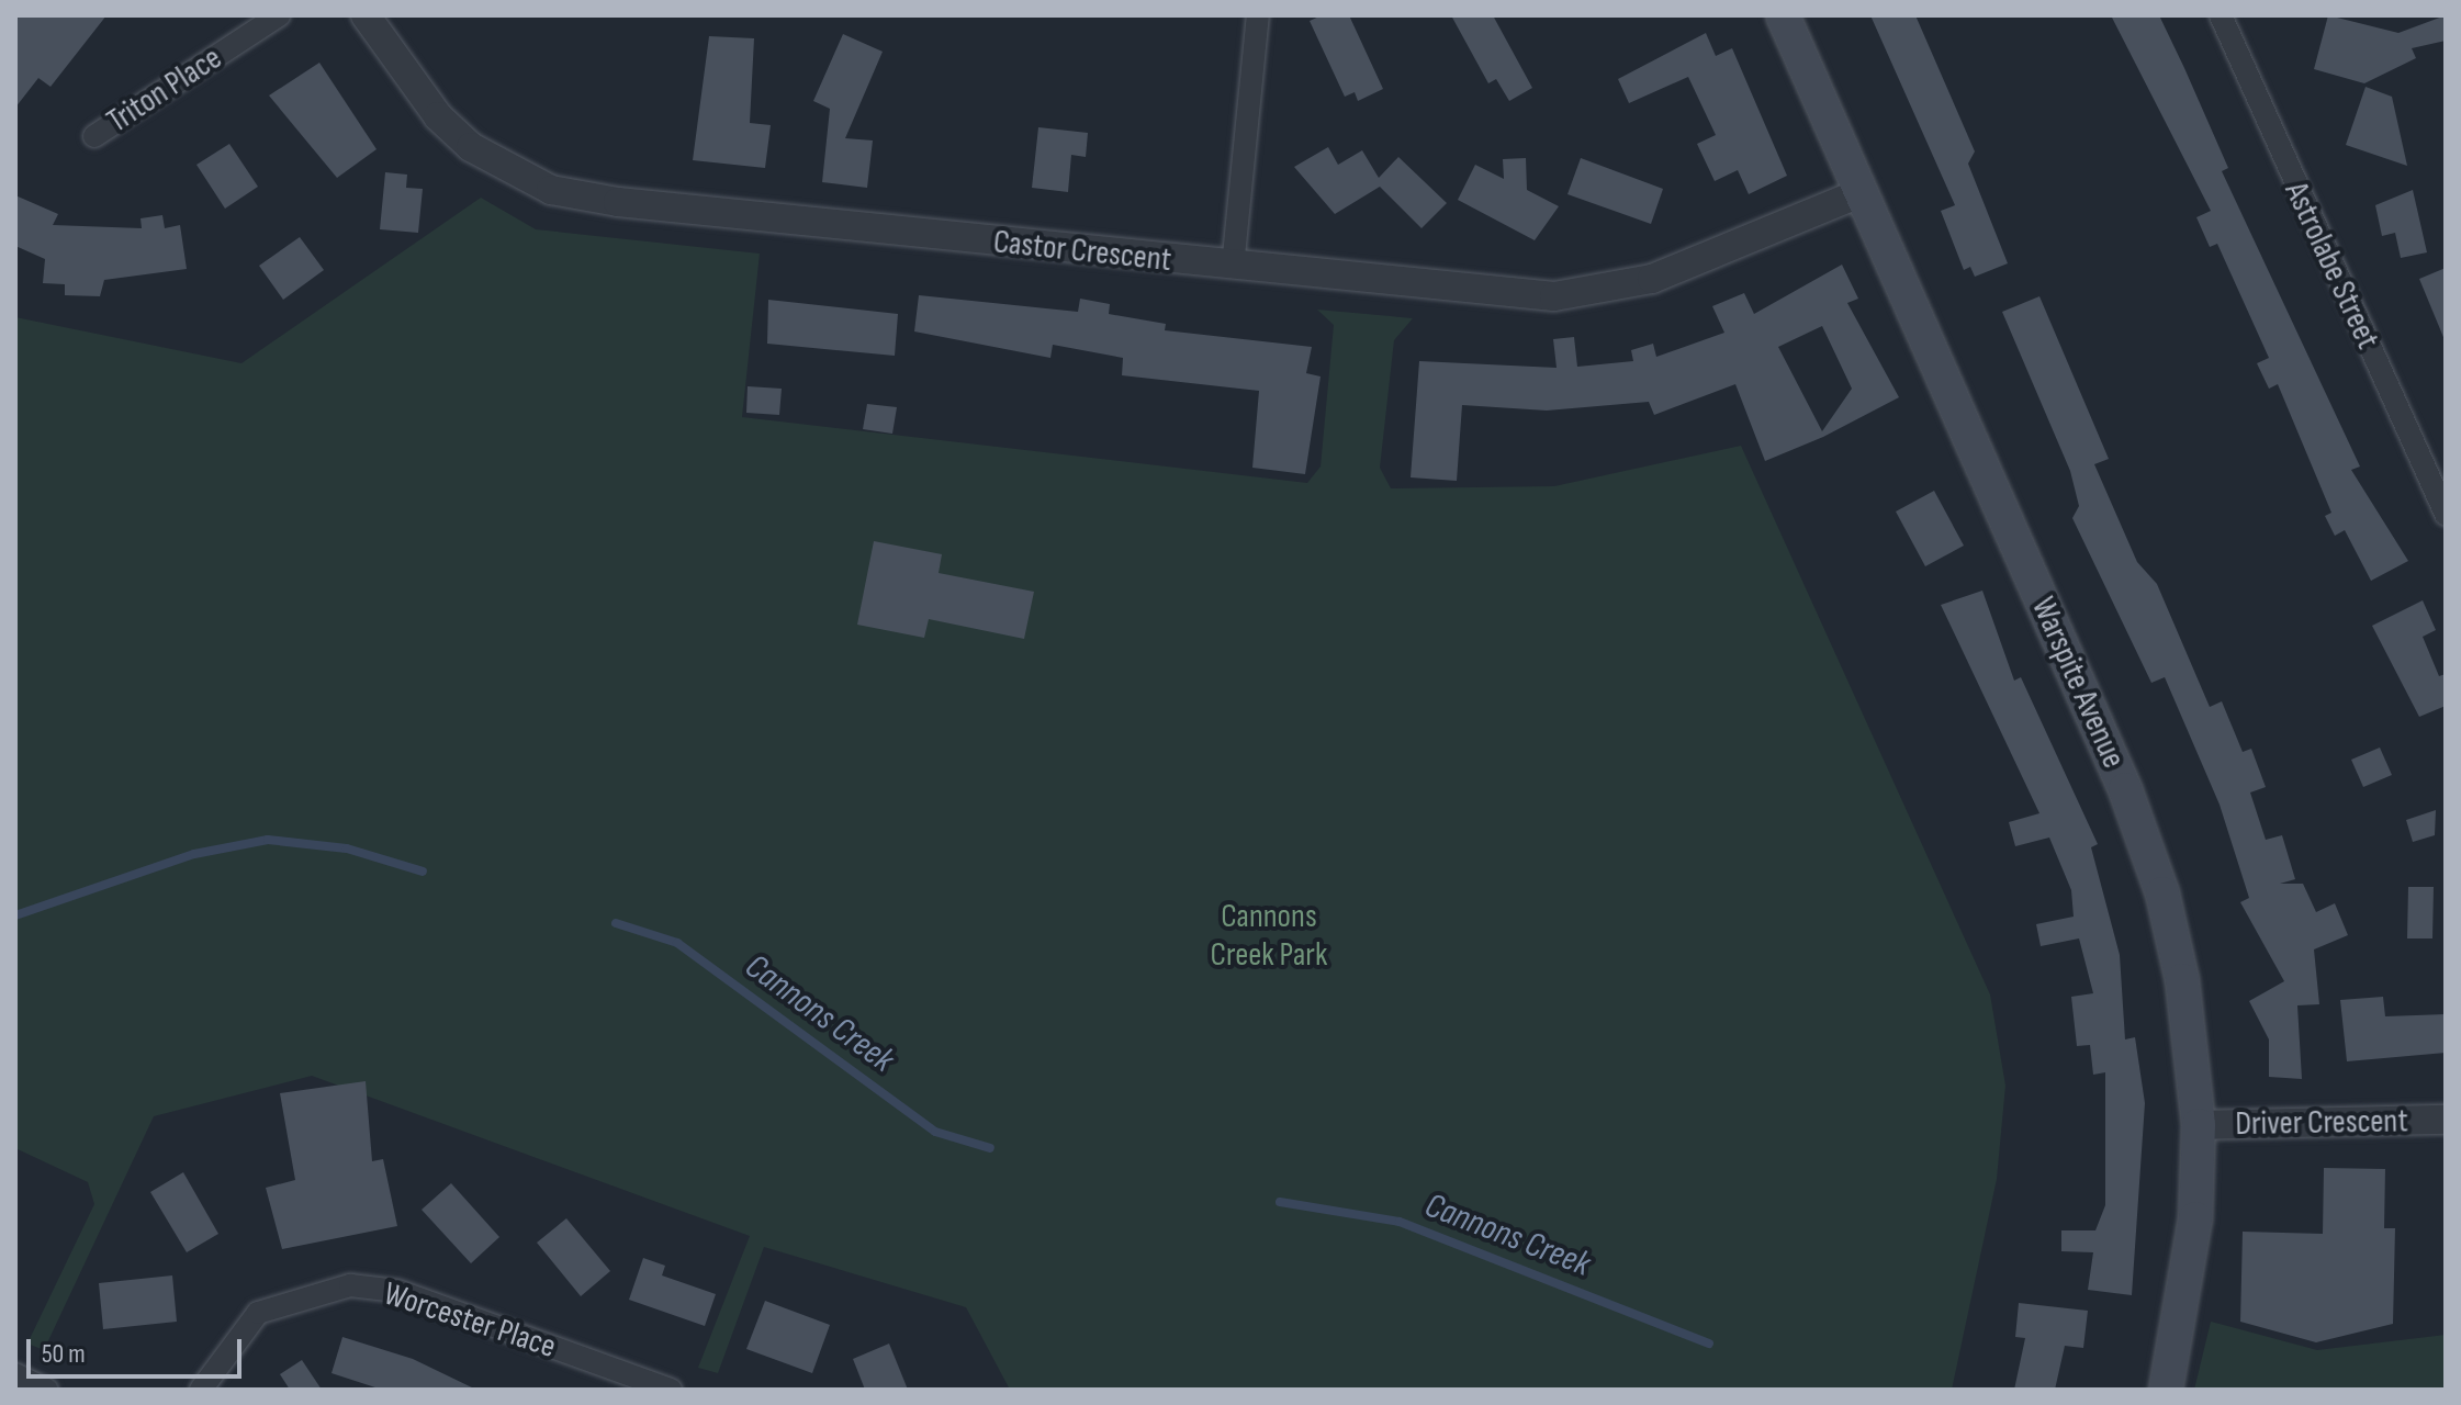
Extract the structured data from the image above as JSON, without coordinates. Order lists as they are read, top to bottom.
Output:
{
  "streets": {
    "main road": ["Warspite Avenue"],
    "street": [
      "Triton Place",
      "Castor Crescent",
      "Astrolabe Street",
      "Driver Crescent",
      "Worcester Place"
    ]
  },
  "crossings": [
    ["Castor Crescent", "Warspite Avenue"],
    ["Warspite Avenue", "Driver Crescent"]
  ],
  "water": ["Cannons Creek"],
  "parks": ["Cannons Creek Park"],
  "scale_bar": "50 m"
}
